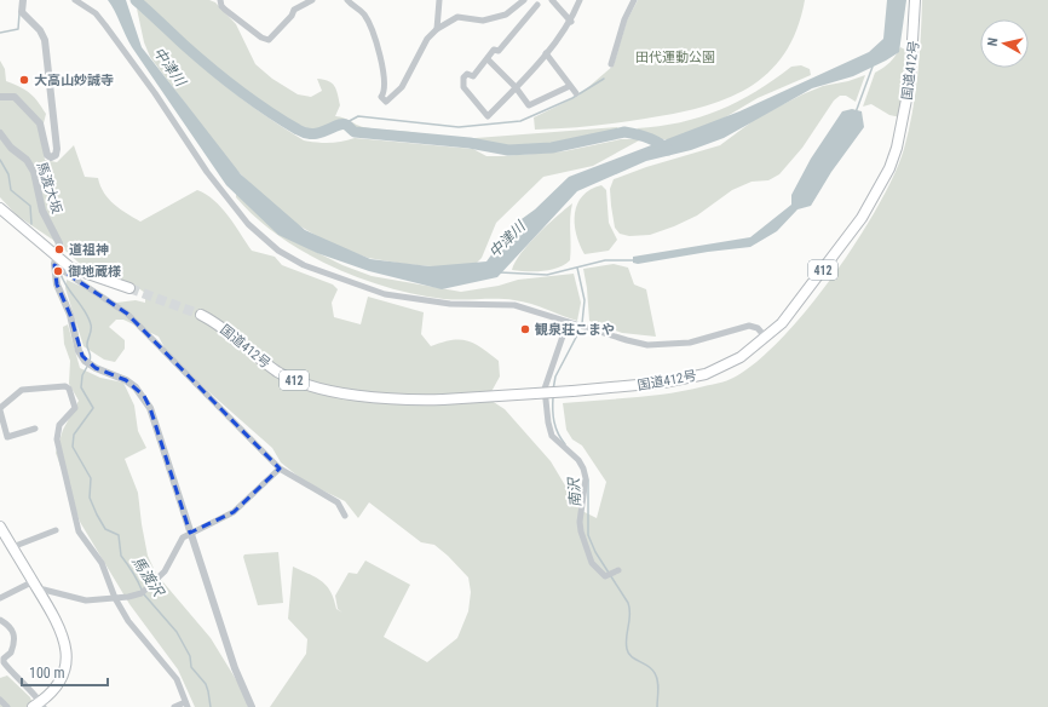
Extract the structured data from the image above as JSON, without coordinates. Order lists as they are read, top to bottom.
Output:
{
  "streets": {
    "highway": ["国道412号", "412"],
    "street": ["馬渡大坂"]
  },
  "water": ["中津川", "南沢", "馬渡沢"],
  "parks": ["田代運動公園"],
  "places": [
    "大高山妙誠寺",
    "道祖神",
    "御地蔵様",
    "観泉荘こまや"
  ],
  "scale_bar": "100 m",
  "north": "left"
}
